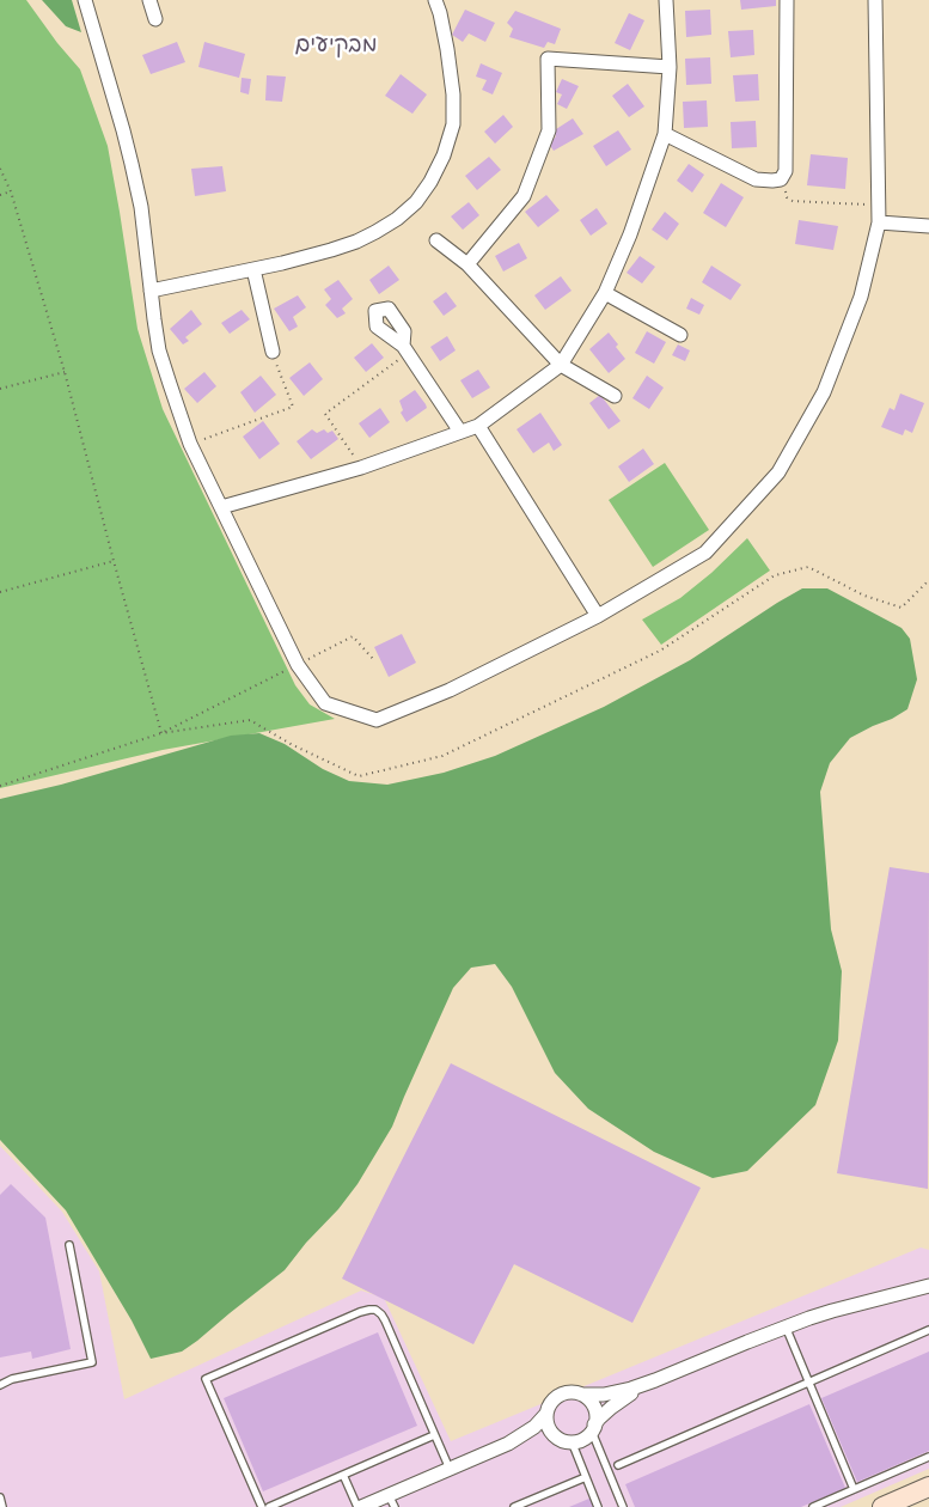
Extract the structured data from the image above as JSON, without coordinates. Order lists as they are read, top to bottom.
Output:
{
  "districts": ["מבקיעים"]
}
